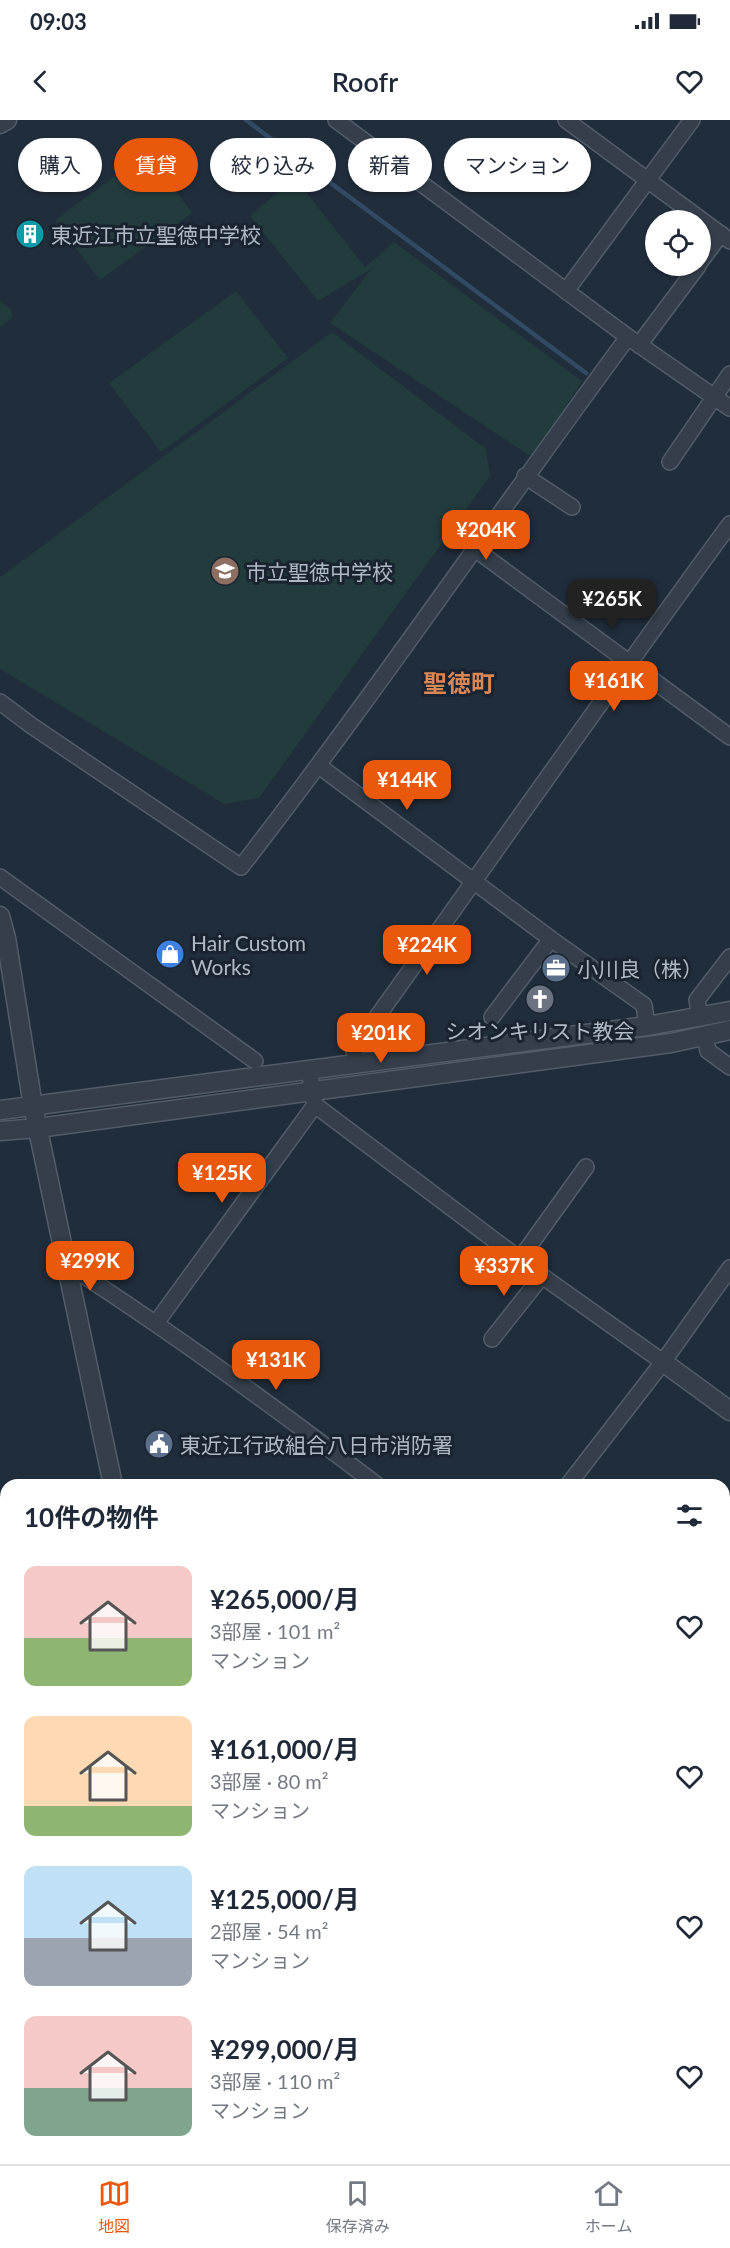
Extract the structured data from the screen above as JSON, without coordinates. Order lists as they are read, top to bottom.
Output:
{
  "districts": ["聖徳町"],
  "places": {
    "building": ["東近江市立聖徳中学校"],
    "school or university": ["市立聖徳中学校"],
    "shop": ["Hair Custom Works"],
    "office": ["小川良（株）"],
    "church": ["シオンキリスト教会"],
    "public building": ["東近江行政組合八日市消防署"]
  },
  "page": {
    "status": "09:03",
    "header": "Roofr",
    "chip": [
      "購入",
      "賃貸",
      "絞り込み",
      "新着",
      "マンション"
    ],
    "price": [
      "¥204K",
      "¥265K",
      "¥161K",
      "¥144K",
      "¥224K",
      "¥201K",
      "¥125K",
      "¥299K",
      "¥337K",
      "¥131K"
    ],
    "heading": "10件の物件",
    "list": [
      {
        "name": "¥265,000/月",
        "note": "3部屋 · 101 m² · マンション"
      },
      {
        "name": "¥161,000/月",
        "note": "3部屋 · 80 m² · マンション"
      },
      {
        "name": "¥125,000/月",
        "note": "2部屋 · 54 m² · マンション"
      },
      {
        "name": "¥299,000/月",
        "note": "3部屋 · 110 m² · マンション"
      }
    ],
    "tabs": ["地図", "保存済み", "ホーム"]
  }
}
